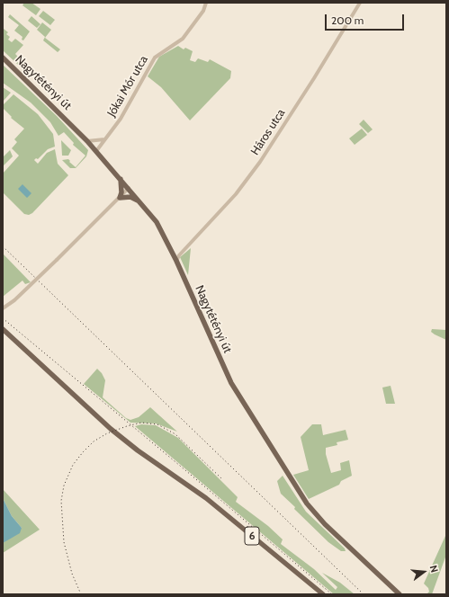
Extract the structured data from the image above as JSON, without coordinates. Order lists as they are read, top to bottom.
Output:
{
  "streets": {
    "main road": ["Nagytétényi út", "6"],
    "street": ["Jókai Mór utca", "Háros utca"]
  },
  "crossings": [
    ["Nagytétényi út", "Jókai Mór utca"],
    ["Nagytétényi út", "Háros utca"]
  ],
  "scale_bar": "200 m",
  "north": "right"
}
